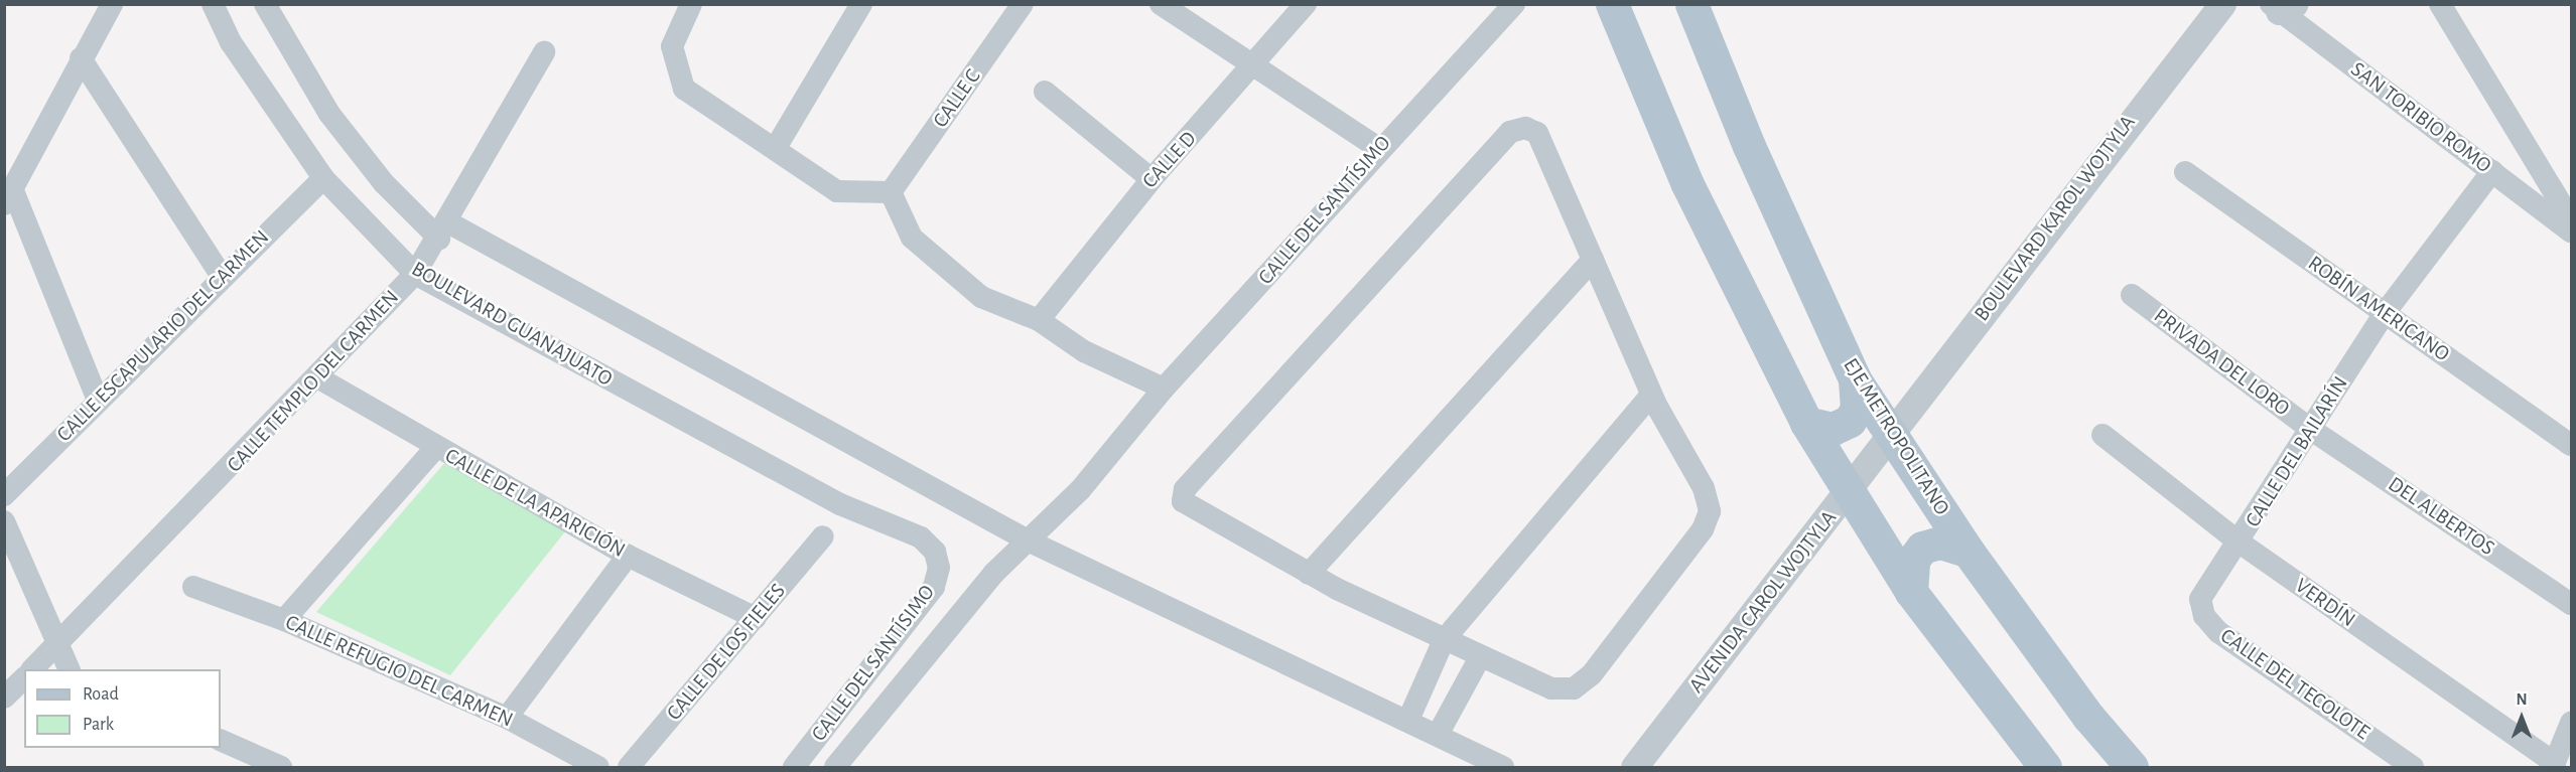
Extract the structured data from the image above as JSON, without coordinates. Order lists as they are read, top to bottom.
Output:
{
  "streets": {
    "main road": ["EJE METROPOLITANO"],
    "street": [
      "CALLE C",
      "SAN TORIBIO ROMO",
      "CALLE D",
      "CALLE DEL SANTÍSIMO",
      "BOULEVARD KAROL WOJTYLA",
      "ROBÍN AMERICANO",
      "BOULEVARD GUANAJUATO",
      "CALLE ESCAPULARIO DEL CARMEN",
      "PRIVADA DEL LORO",
      "CALLE TEMPLO DEL CARMEN",
      "CALLE DEL BAILARÍN",
      "CALLE DE LA APARICIÓN",
      "DEL ALBERTOS",
      "AVENIDA CAROL WOJTYLA",
      "VERDÍN",
      "CALLE DE LOS FIELES",
      "CALLE REFUGIO DEL CARMEN",
      "CALLE DEL TECOLOTE"
    ]
  },
  "crossings": [
    ["SAN TORIBIO ROMO", "CALLE DEL BAILARÍN"],
    ["CALLE DEL SANTÍSIMO", "BOULEVARD GUANAJUATO"],
    ["BOULEVARD KAROL WOJTYLA", "EJE METROPOLITANO"],
    ["BOULEVARD KAROL WOJTYLA", "AVENIDA CAROL WOJTYLA"],
    ["ROBÍN AMERICANO", "CALLE DEL BAILARÍN"],
    ["BOULEVARD GUANAJUATO", "CALLE ESCAPULARIO DEL CARMEN"],
    ["BOULEVARD GUANAJUATO", "CALLE TEMPLO DEL CARMEN"],
    ["PRIVADA DEL LORO", "CALLE DEL BAILARÍN"],
    ["PRIVADA DEL LORO", "DEL ALBERTOS"],
    ["CALLE TEMPLO DEL CARMEN", "CALLE DE LA APARICIÓN"],
    ["EJE METROPOLITANO", "AVENIDA CAROL WOJTYLA"],
    ["CALLE DEL BAILARÍN", "DEL ALBERTOS"],
    ["CALLE DEL BAILARÍN", "VERDÍN"],
    ["CALLE DEL BAILARÍN", "CALLE DEL TECOLOTE"],
    ["CALLE DE LA APARICIÓN", "CALLE DE LOS FIELES"]
  ],
  "legend": ["Road", "Park"],
  "north": "top"
}
